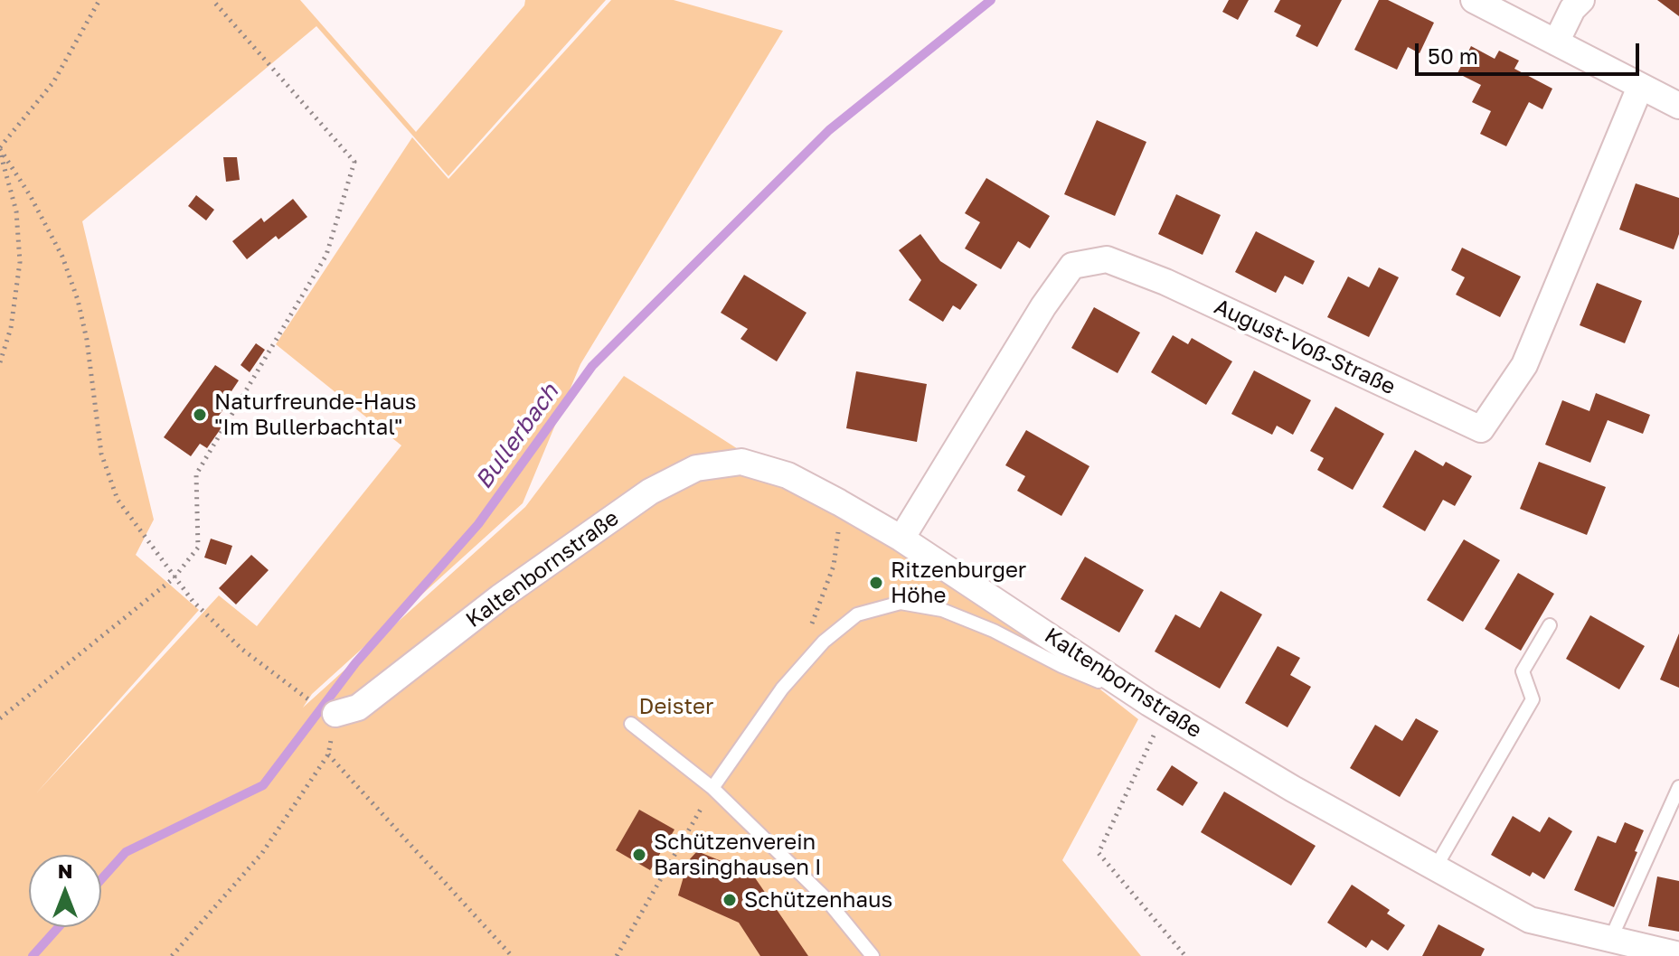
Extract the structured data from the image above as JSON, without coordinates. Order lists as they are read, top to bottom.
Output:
{
  "streets": {
    "street": ["August-Voß-Straße", "Kaltenbornstraße"]
  },
  "crossings": [
    ["August-Voß-Straße", "Kaltenbornstraße"]
  ],
  "water": ["Bullerbach"],
  "parks": ["Deister"],
  "places": [
    "Naturfreunde-Haus \"Im Bullerbachtal\"",
    "Ritzenburger Höhe",
    "Schützenverein Barsinghausen I",
    "Schützenhaus"
  ],
  "scale_bar": "50 m",
  "north": "top"
}
